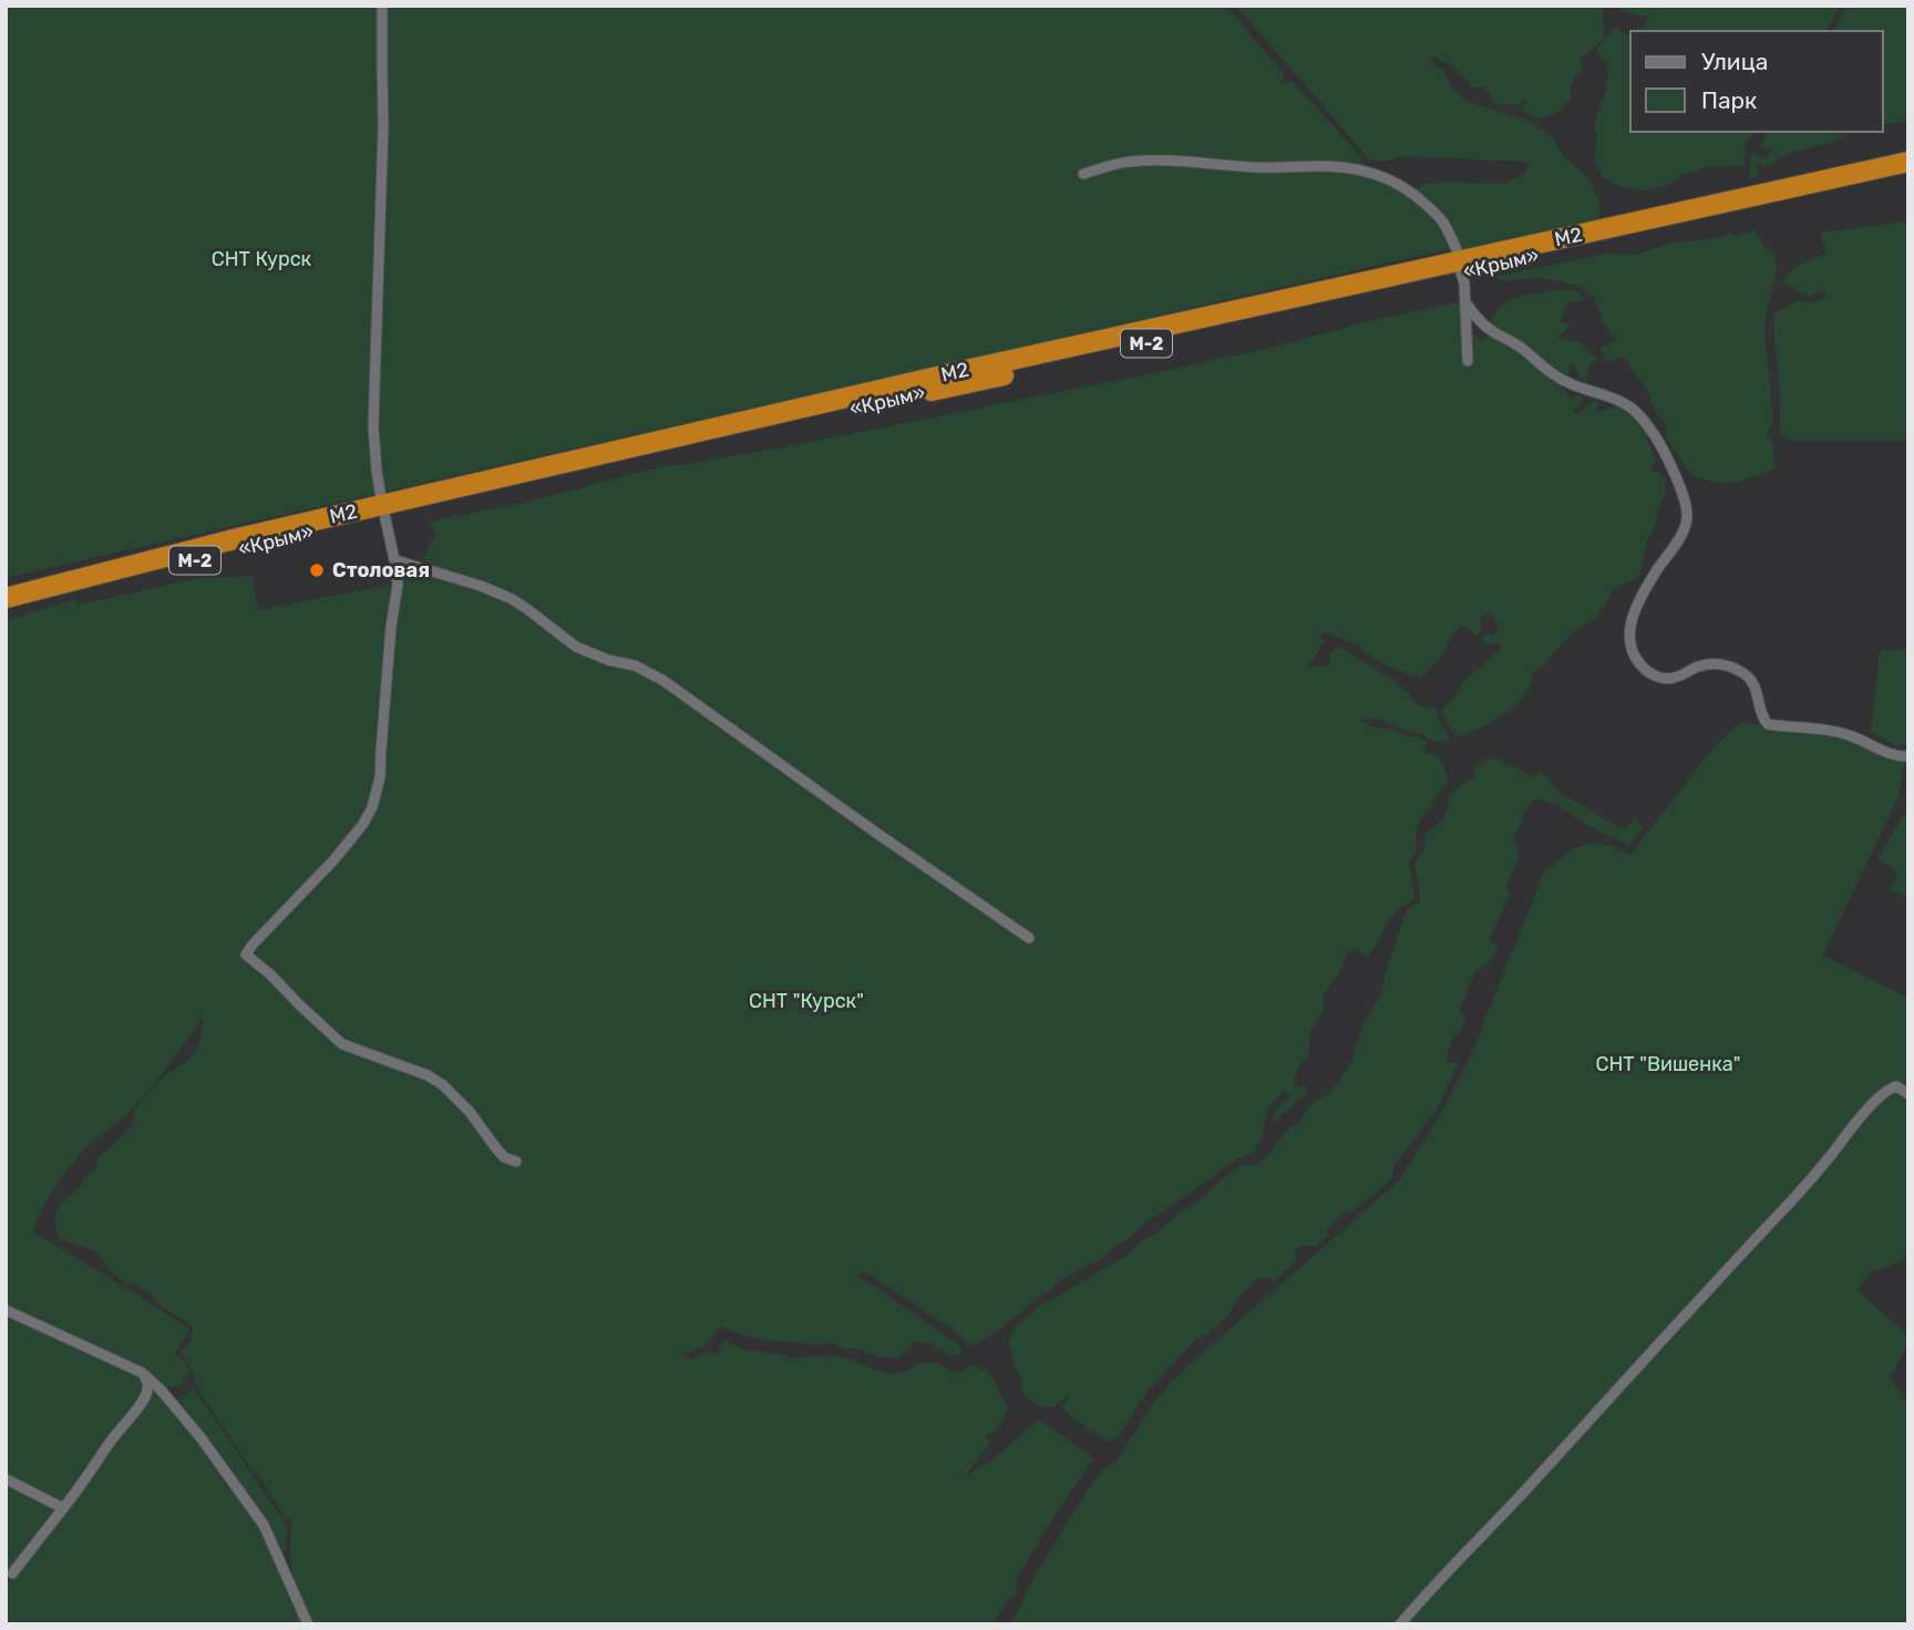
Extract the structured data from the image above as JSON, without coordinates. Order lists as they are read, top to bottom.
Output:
{
  "streets": {
    "highway": ["М2", "«Крым»", "М-2"]
  },
  "crossings": [
    ["М2", "«Крым»"]
  ],
  "parks": ["СНТ Курск", "СНТ \"Курск\"", "СНТ \"Вишенка\""],
  "places": ["Столовая"],
  "legend": ["Улица", "Парк"]
}
